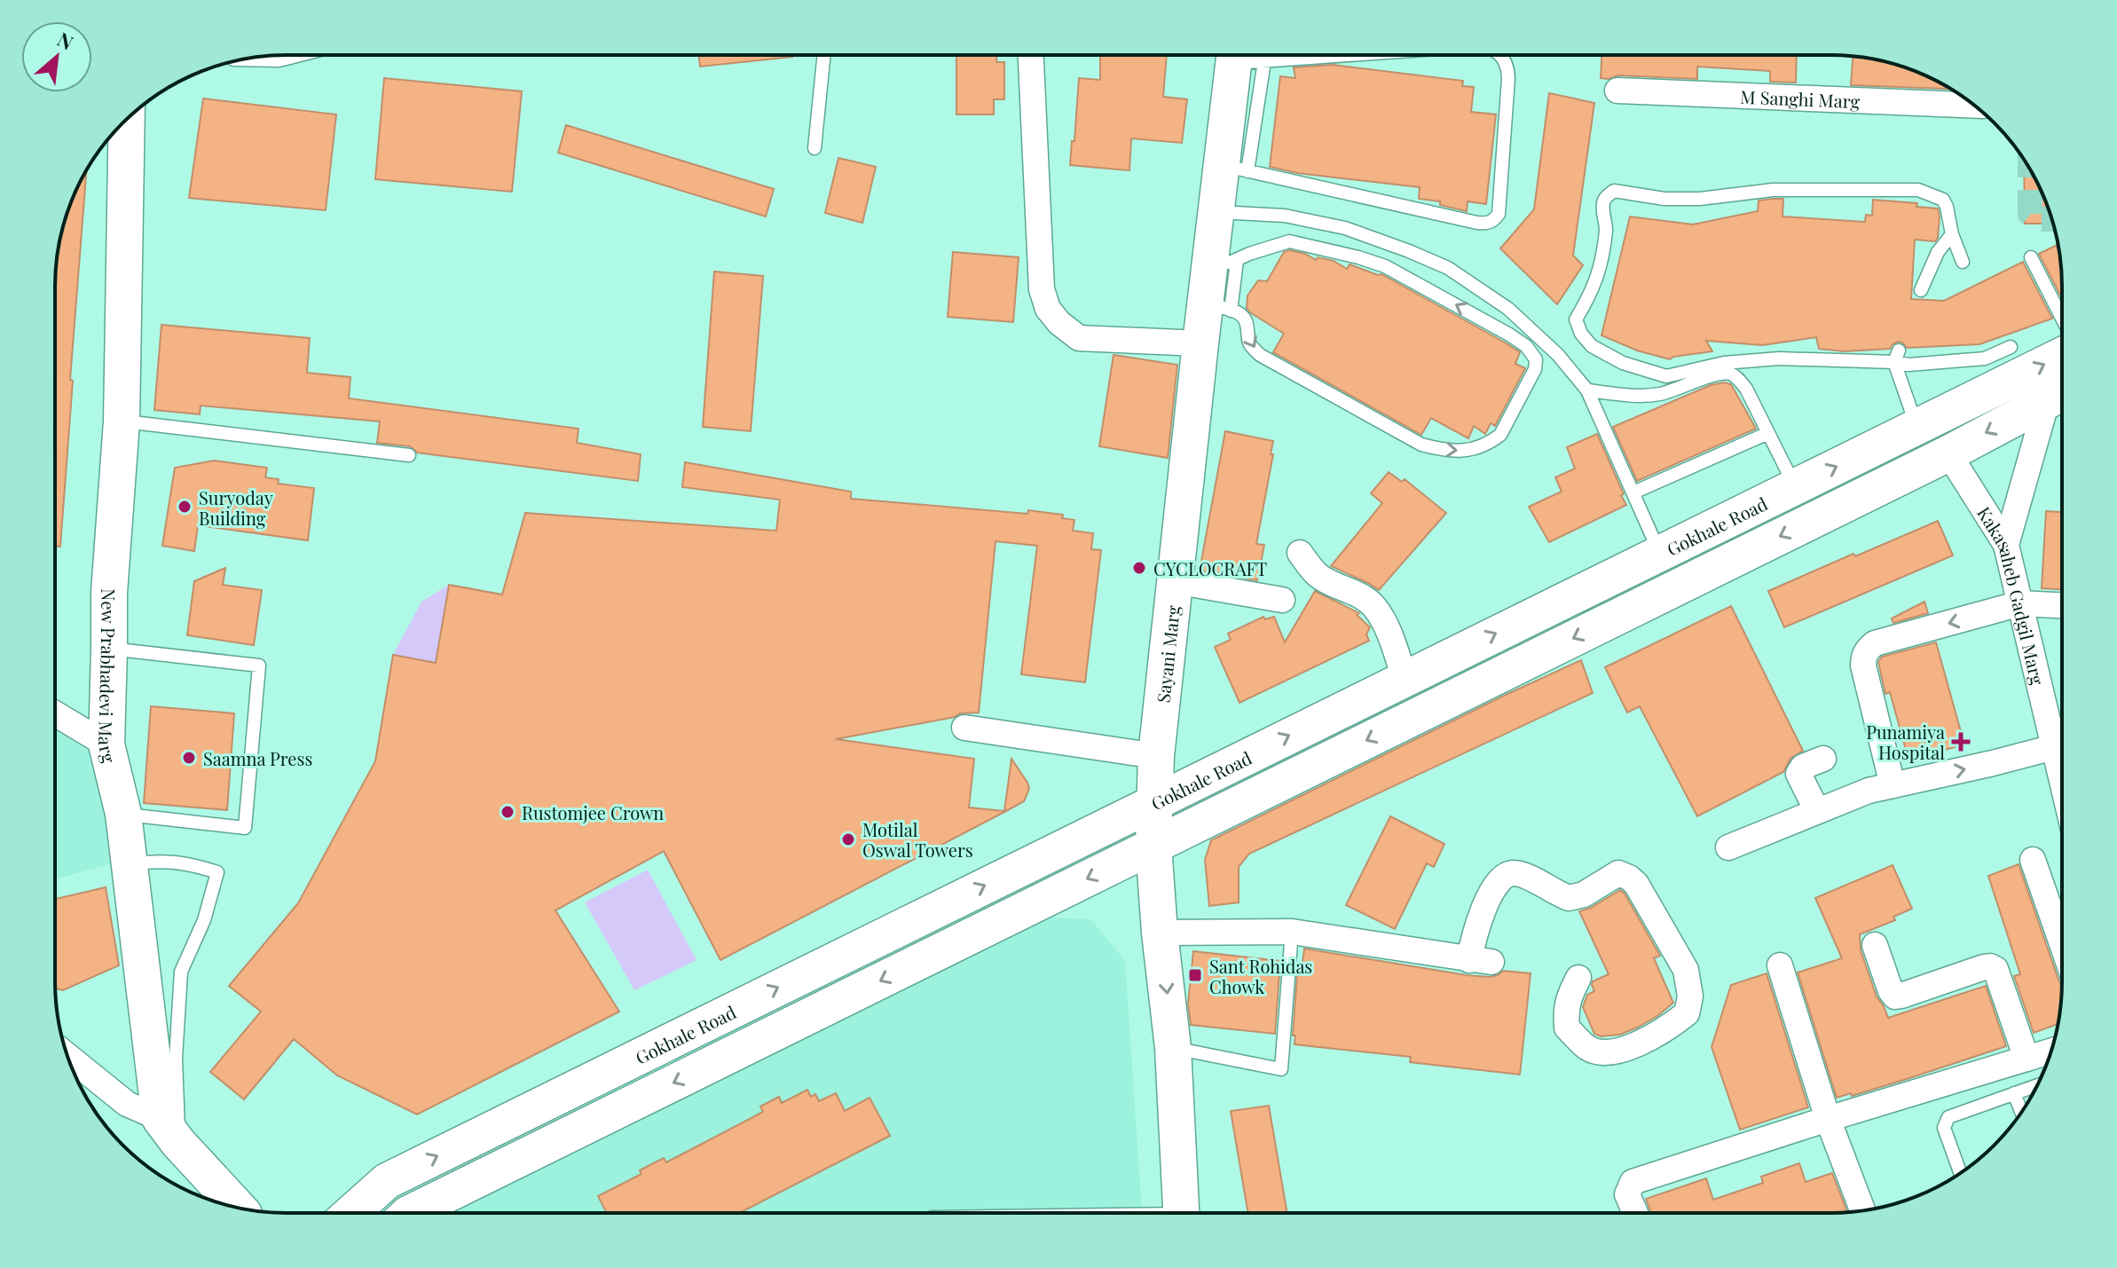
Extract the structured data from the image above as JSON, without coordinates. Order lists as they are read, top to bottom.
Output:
{
  "streets": {
    "main road": ["Gokhale Road", "Sayani Marg", "New Prabhadevi Marg"],
    "street": ["M Sanghi Marg", "Kakasaheb Gadgil Marg"]
  },
  "crossings": [
    ["Gokhale Road", "Sayani Marg"]
  ],
  "places": {
    "other": [
      "Suryoday Building",
      "CYCLOCRAFT",
      "Saamna Press",
      "Rustomjee Crown",
      "Motilal Oswal Towers"
    ],
    "health": ["Punamiya Hospital"],
    "transit": ["Sant Rohidas Chowk"]
  },
  "north": "top right"
}
